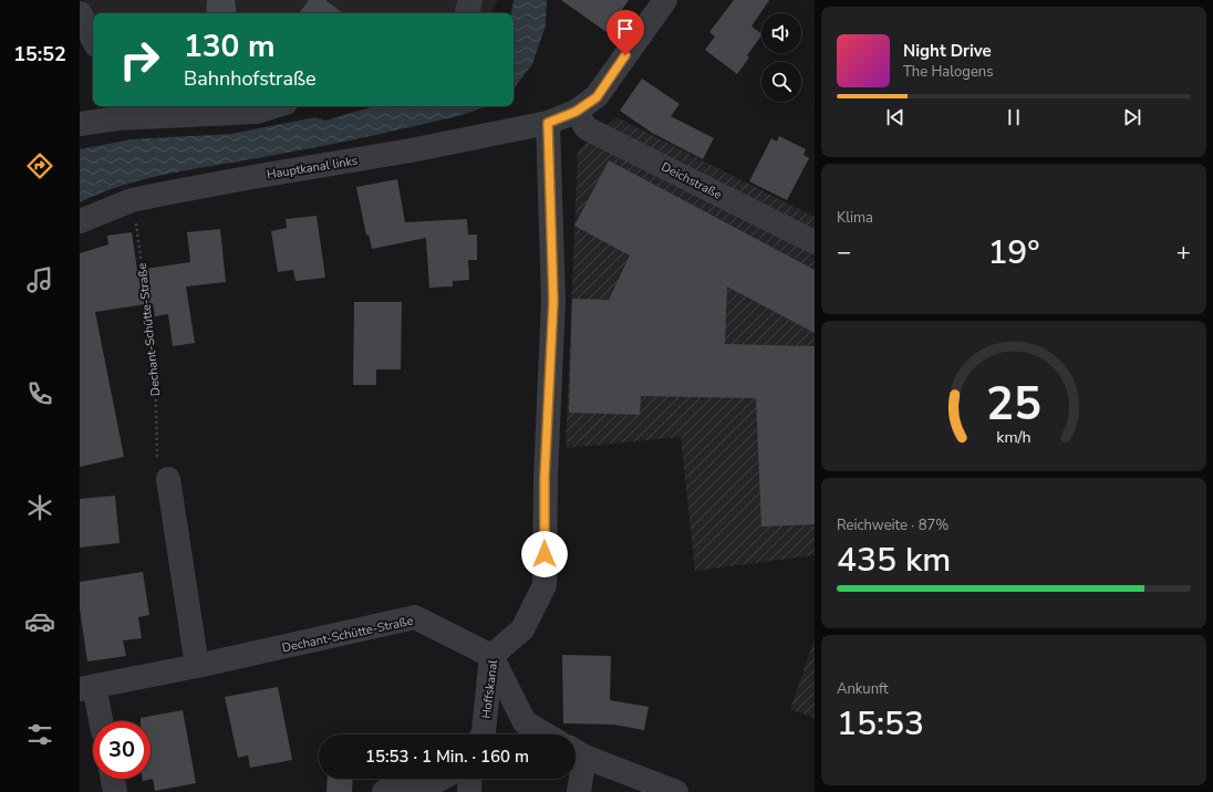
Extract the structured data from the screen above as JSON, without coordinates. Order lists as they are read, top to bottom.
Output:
{
  "streets": {
    "street": [
      "Hauptkanal links",
      "Deichstraße",
      "Dechant-Schütte-Straße",
      "Hoffskanal"
    ]
  },
  "crossings": [
    ["Hauptkanal links", "Deichstraße"],
    ["Hauptkanal links", "Dechant-Schütte-Straße"],
    ["Hauptkanal links", "Hoffskanal"],
    ["Dechant-Schütte-Straße", "Hoffskanal"]
  ],
  "page": {
    "tabs": "15:52",
    "turn": ["130 m", "Bahnhofstraße"],
    "song": ["Night Drive", "The Halogens"],
    "tile": [
      "Klima",
      ["Reichweite · 87%", "435 km"],
      ["Ankunft", "15:53"]
    ],
    "heat": ["−", "19°", "+"],
    "limit": "30",
    "trip": "15:53 · 1 Min. · 160 m",
    "gauge": ["25", "km/h"]
  }
}
